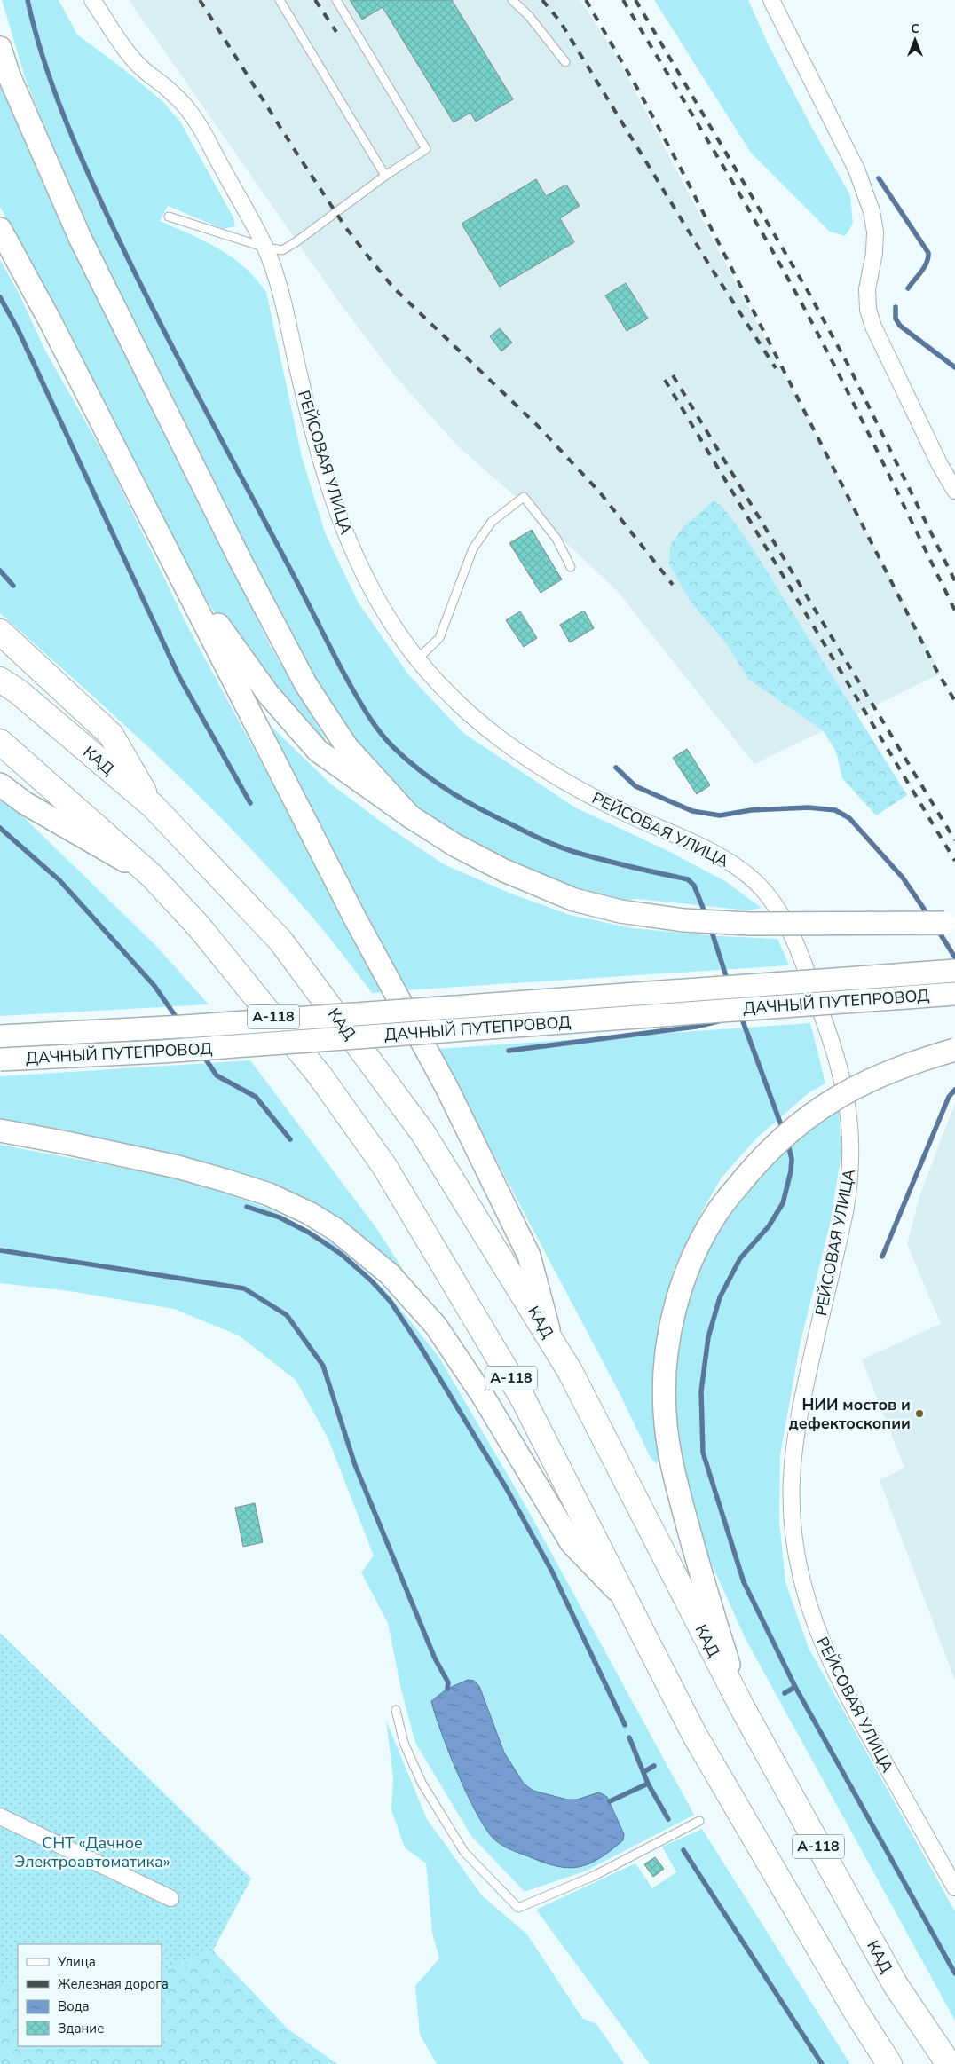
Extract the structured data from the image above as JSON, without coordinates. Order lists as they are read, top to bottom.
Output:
{
  "streets": {
    "highway": ["КАД", "А-118"],
    "main road": ["ДАЧНЫЙ ПУТЕПРОВОД"],
    "street": ["РЕЙСОВАЯ УЛИЦА"]
  },
  "parks": ["СНТ «Дачное Электроавтоматика»"],
  "places": ["НИИ мостов и дефектоскопии"],
  "legend": [
    "Улица",
    "Железная дорога",
    "Вода",
    "Здание"
  ],
  "north": "top"
}
